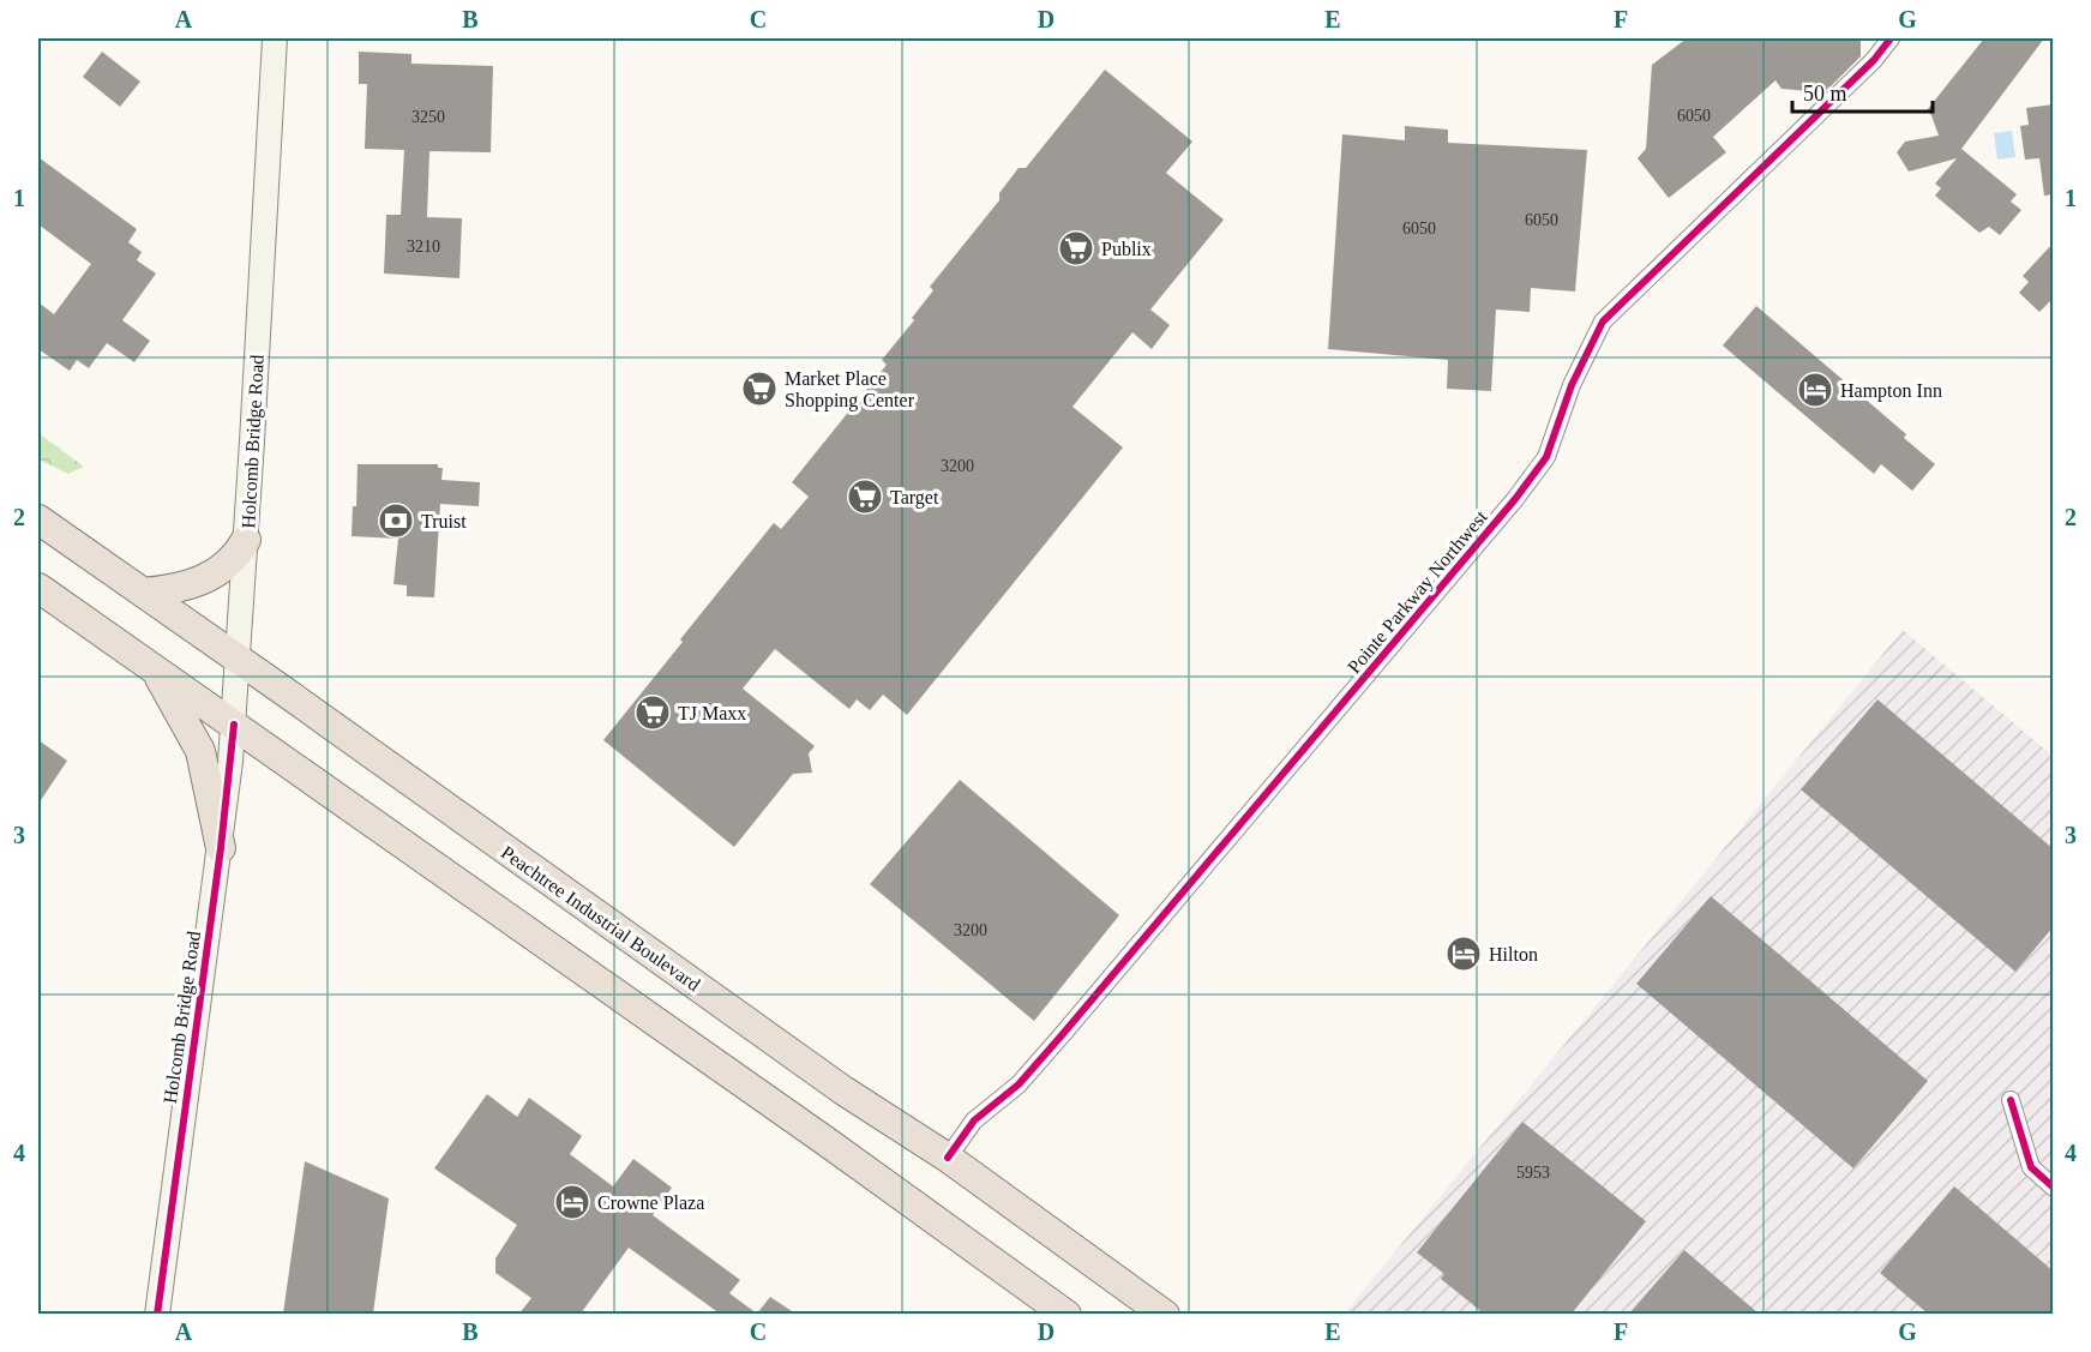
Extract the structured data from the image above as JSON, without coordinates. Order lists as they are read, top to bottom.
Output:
{
  "streets": {
    "highway": ["Peachtree Industrial Boulevard"],
    "main road": ["Holcomb Bridge Road"],
    "street": ["Pointe Parkway Northwest"]
  },
  "crossings": [
    ["Holcomb Bridge Road", "Peachtree Industrial Boulevard"],
    ["Pointe Parkway Northwest", "Peachtree Industrial Boulevard"]
  ],
  "places": {
    "supermarket": [
      "Publix",
      "Market Place Shopping Center",
      "Target",
      "TJ Maxx"
    ],
    "hotel": ["Hampton Inn", "Hilton", "Crowne Plaza"],
    "bank": ["Truist"]
  },
  "house_numbers": [
    "6050",
    "3250",
    "6050",
    "6050",
    "3210",
    "3200",
    "3200",
    "5953"
  ],
  "scale_bar": "50 m",
  "grid": {
    "columns": [
      "A",
      "B",
      "C",
      "D",
      "E",
      "F",
      "G"
    ],
    "rows": [
      "1",
      "2",
      "3",
      "4"
    ]
  }
}
